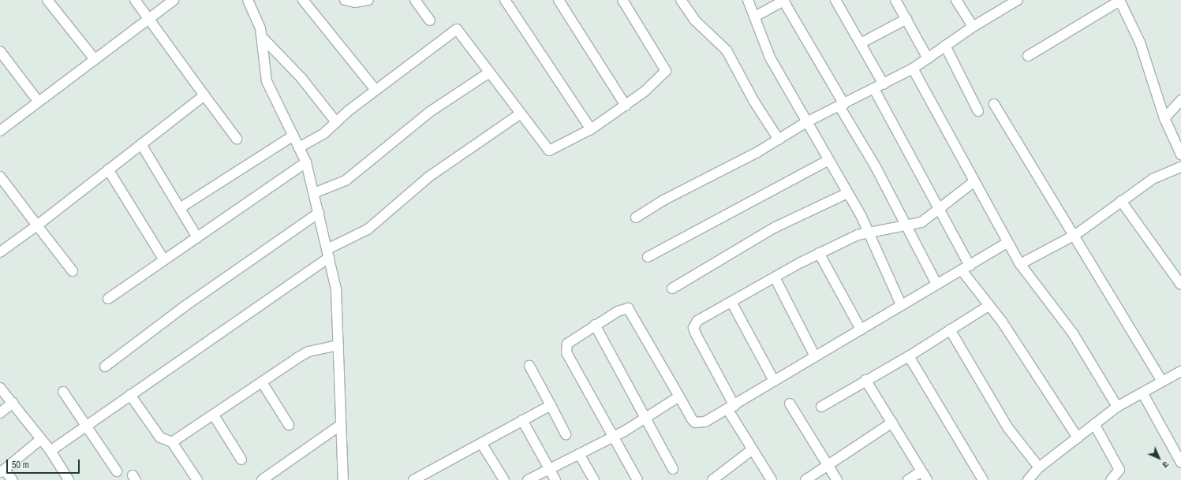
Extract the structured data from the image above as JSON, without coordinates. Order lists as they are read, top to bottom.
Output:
{
  "scale_bar": "50 m",
  "north": "bottom right"
}
